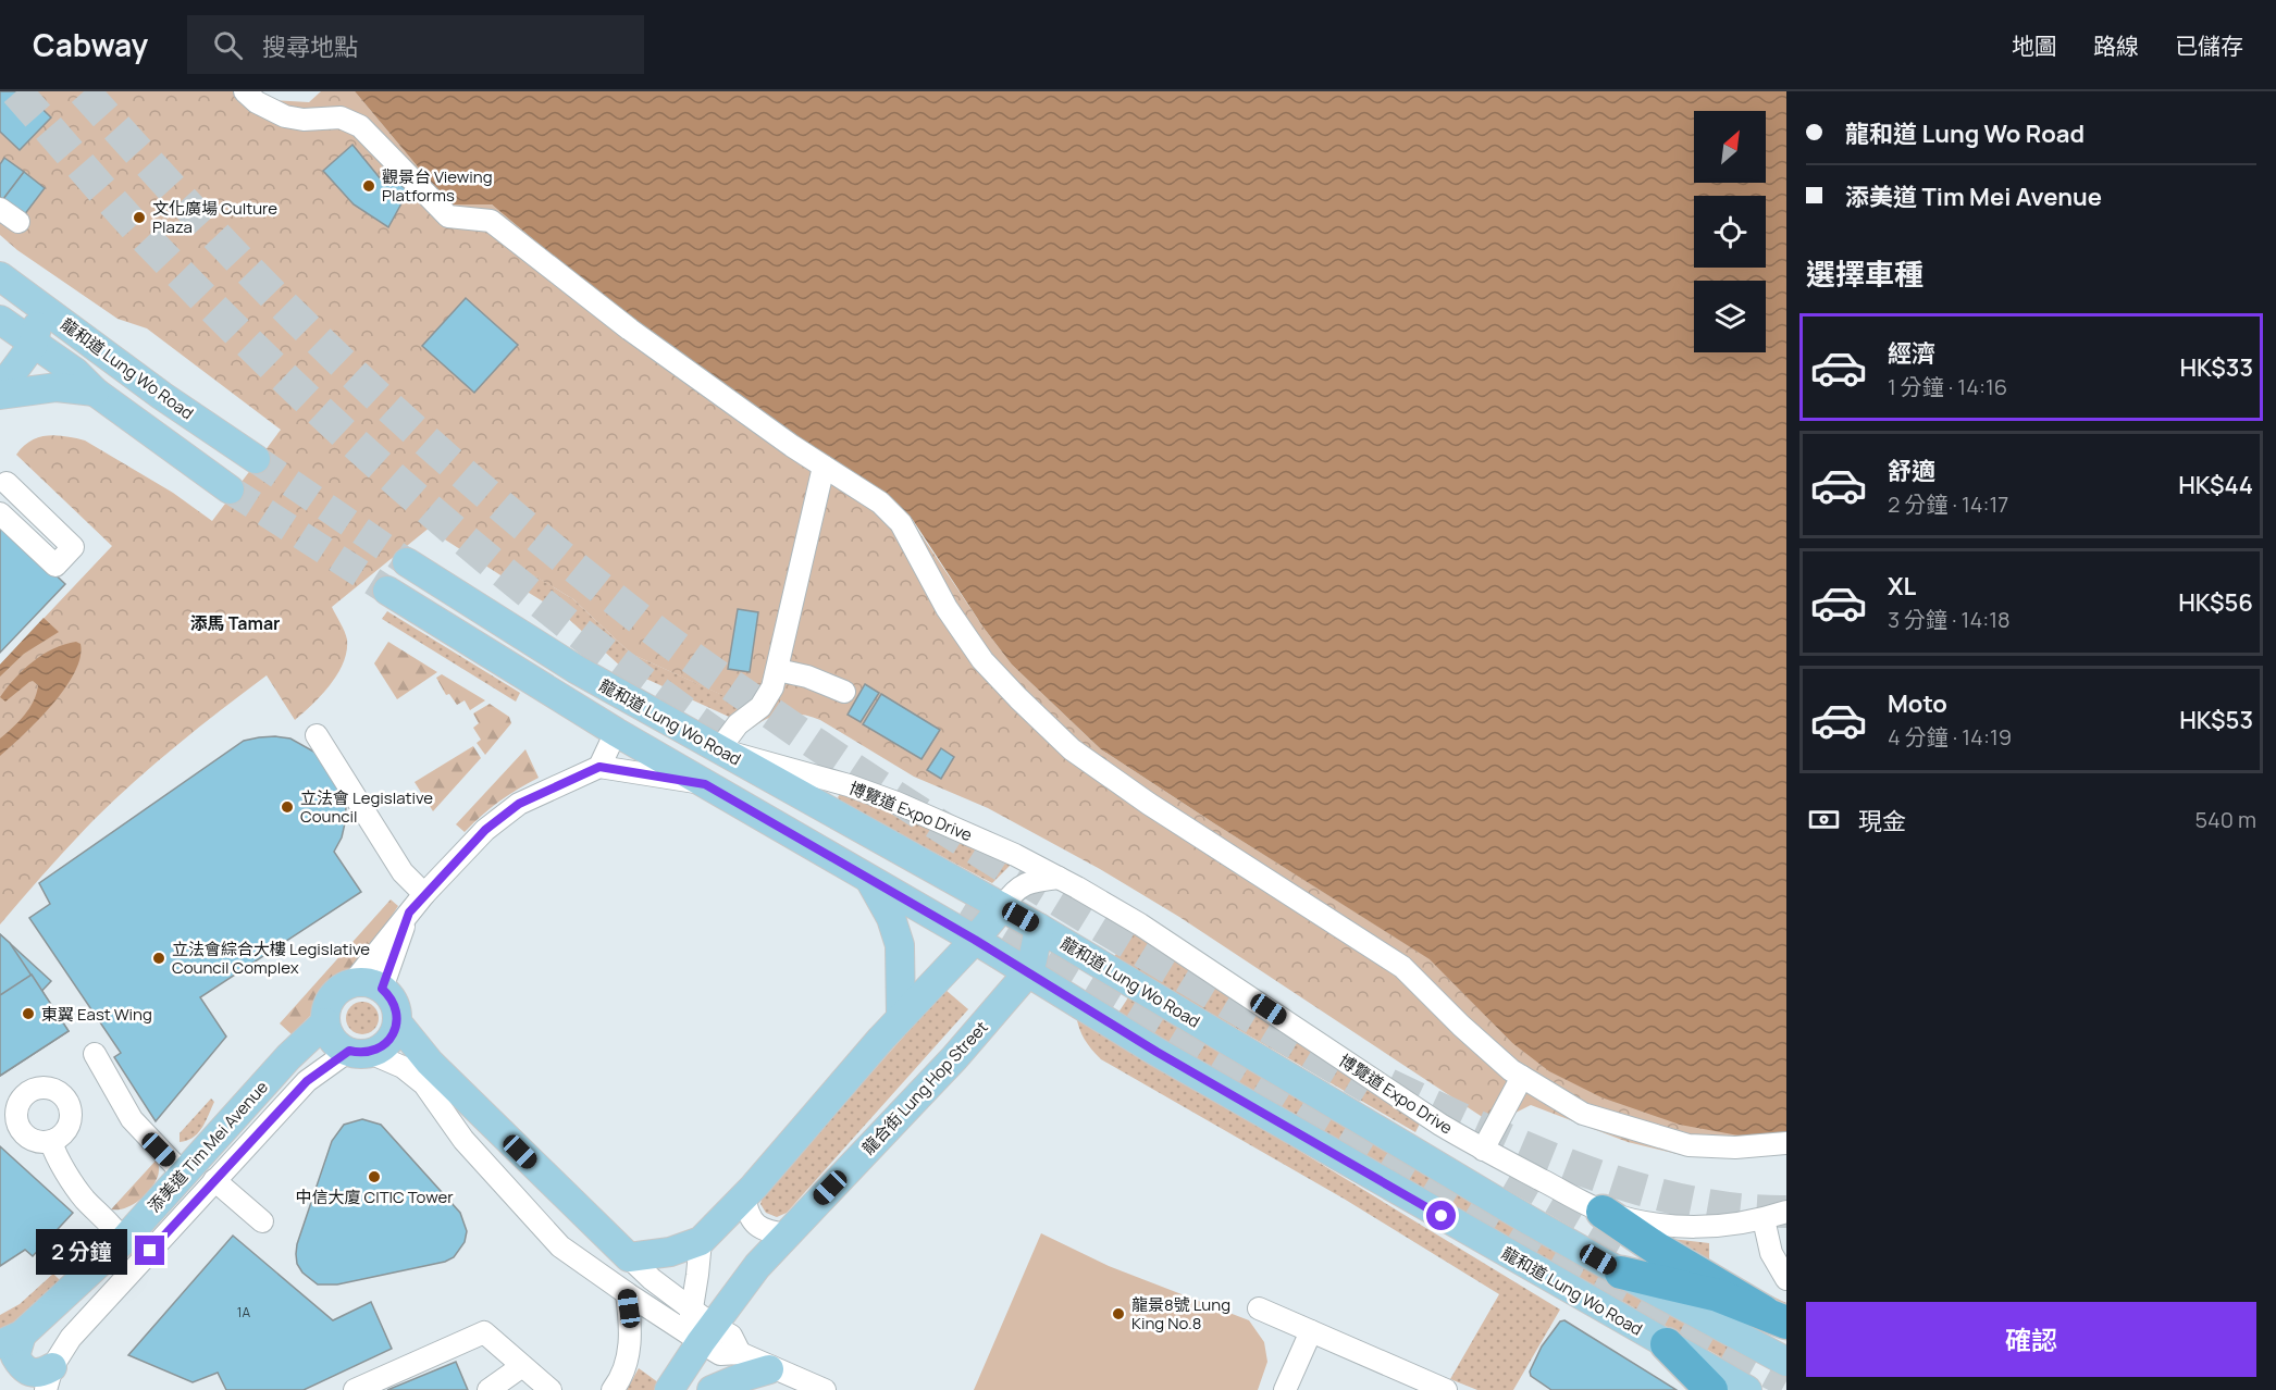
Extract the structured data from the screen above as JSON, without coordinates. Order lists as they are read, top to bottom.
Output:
{
  "streets": {
    "main road": ["龍和道 Lung Wo Road", "龍合街 Lung Hop Street", "添美道 Tim Mei Avenue"],
    "street": ["博覽道 Expo Drive"]
  },
  "crossings": [
    ["龍和道 Lung Wo Road", "博覽道 Expo Drive"],
    ["龍和道 Lung Wo Road", "龍合街 Lung Hop Street"]
  ],
  "districts": ["添馬 Tamar"],
  "places": [
    "觀景台 Viewing Platforms",
    "文化廣場 Culture Plaza",
    "立法會 Legislative Council",
    "立法會綜合大樓 Legislative Council Complex",
    "東翼 East Wing",
    "中信大廈 CITIC Tower",
    "龍景8號 Lung King No.8"
  ],
  "house_numbers": ["1A"],
  "north": "top right",
  "page": {
    "header": "Cabway",
    "search": "搜尋地點",
    "nav": ["地圖", "路線", "已儲存"],
    "banner": ["龍和道 Lung Wo Road", "添美道 Tim Mei Avenue"],
    "heading": "選擇車種",
    "list": [
      {
        "name": "經濟",
        "note": "1 分鐘 · 14:16",
        "value": "HK$33"
      },
      {
        "name": "舒適",
        "note": "2 分鐘 · 14:17",
        "value": "HK$44"
      },
      {
        "name": "XL",
        "note": "3 分鐘 · 14:18",
        "value": "HK$56"
      },
      {
        "name": "Moto",
        "note": "4 分鐘 · 14:19",
        "value": "HK$53"
      }
    ],
    "pay": ["現金", "540 m"],
    "bubble": "2 分鐘",
    "buttons": "確認"
  }
}
